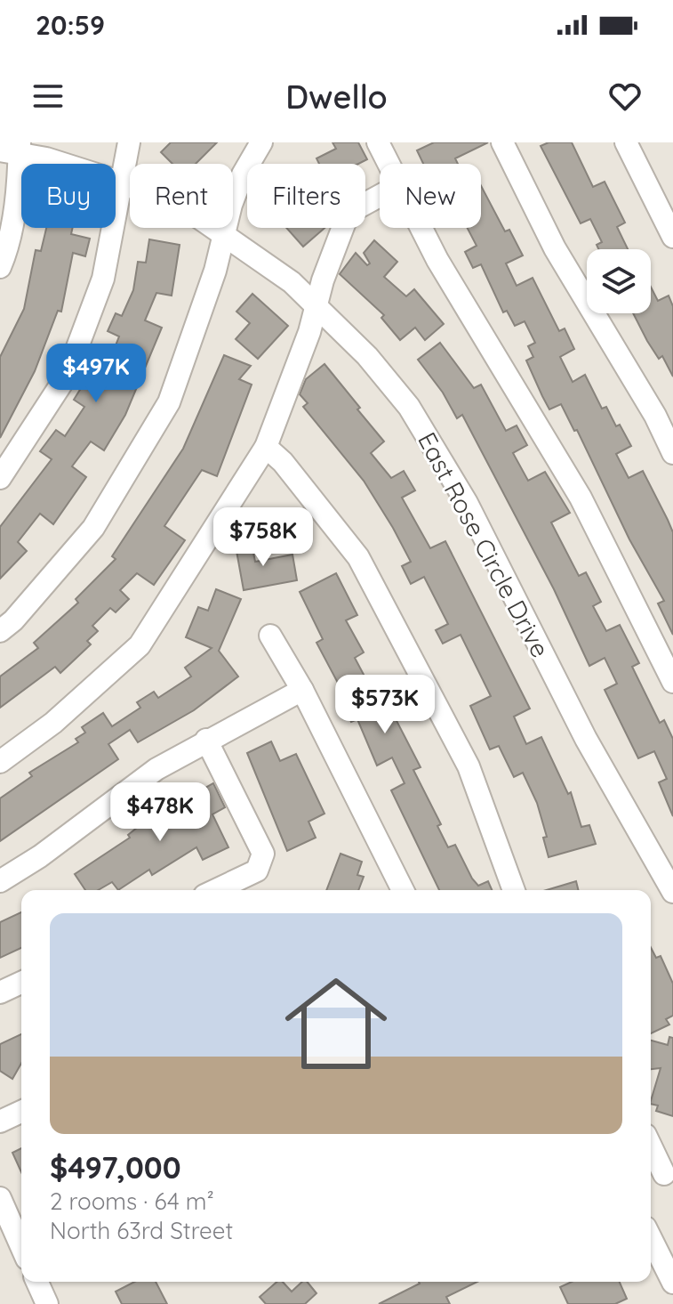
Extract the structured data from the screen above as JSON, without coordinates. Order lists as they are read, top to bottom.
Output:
{
  "streets": {
    "street": ["East Rose Circle Drive"]
  },
  "page": {
    "status": "20:59",
    "header": "Dwello",
    "chip": [
      "Buy",
      "Rent",
      "Filters",
      "New"
    ],
    "price": [
      "$497K",
      "$758K",
      "$573K",
      "$478K"
    ],
    "list": [
      {
        "name": "$497,000",
        "note": "2 rooms · 64 m² · North 63rd Street"
      }
    ]
  }
}
